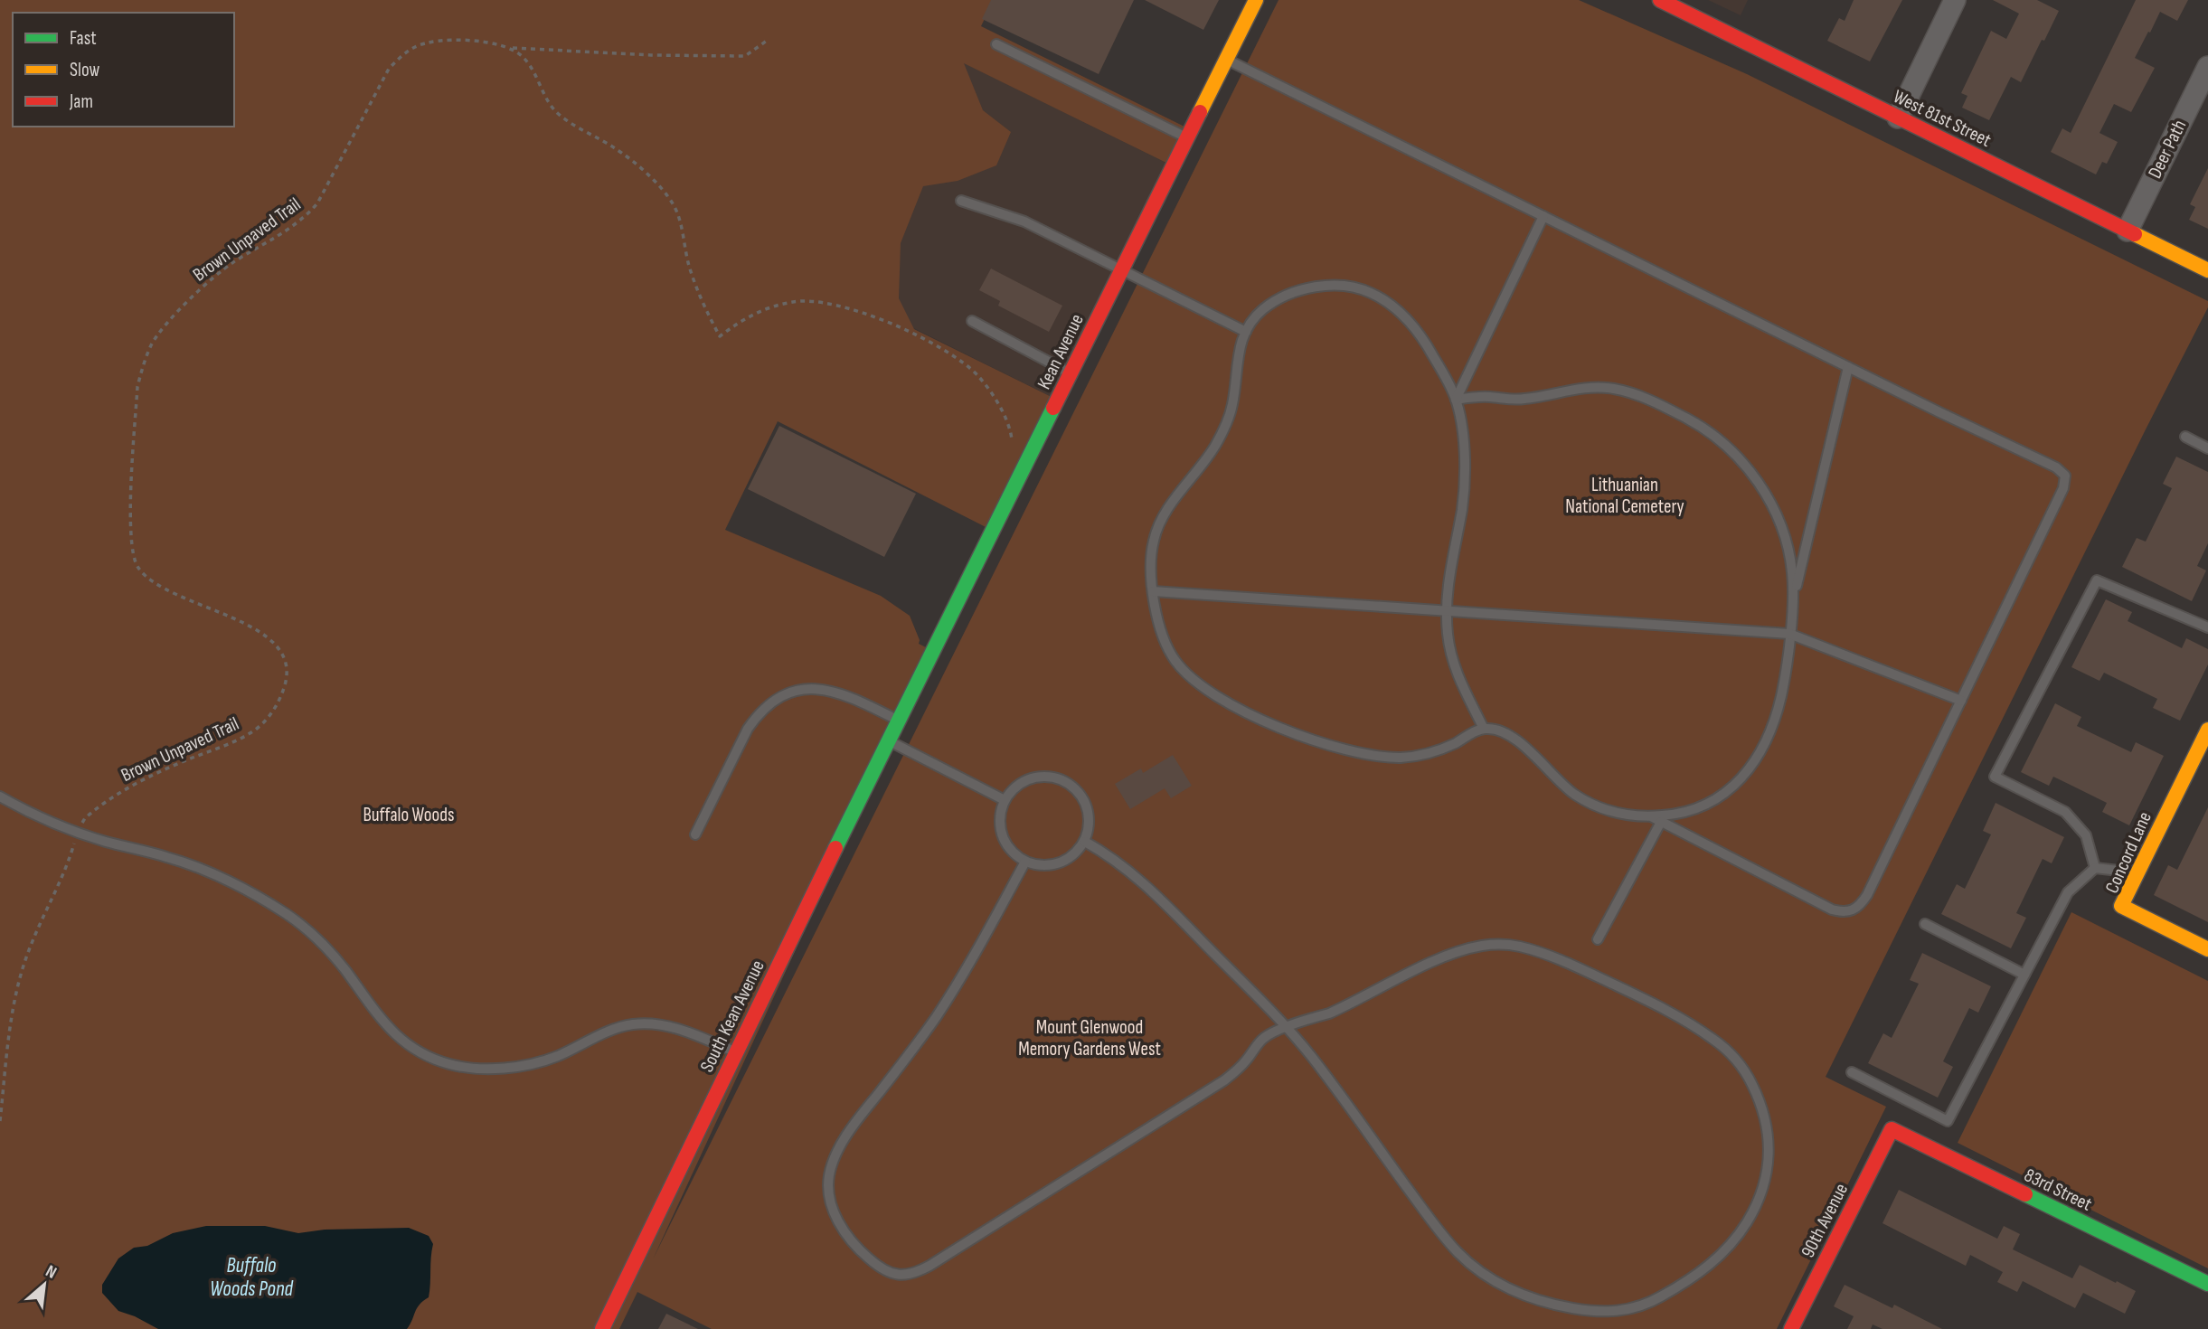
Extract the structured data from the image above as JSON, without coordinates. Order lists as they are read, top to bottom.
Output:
{
  "streets": {
    "street": [
      "West 81st Street",
      "Deer Path",
      "Kean Avenue",
      "Concord Lane",
      "South Kean Avenue",
      "83rd Street",
      "90th Avenue"
    ],
    "path": ["Brown Unpaved Trail"]
  },
  "crossings": [
    ["West 81st Street", "Deer Path"],
    ["Kean Avenue", "South Kean Avenue"],
    ["83rd Street", "90th Avenue"]
  ],
  "water": ["Buffalo Woods Pond"],
  "parks": ["Lithuanian National Cemetery", "Buffalo Woods", "Mount Glenwood Memory Gardens West"],
  "legend": ["Fast", "Slow", "Jam"],
  "north": "top right"
}
